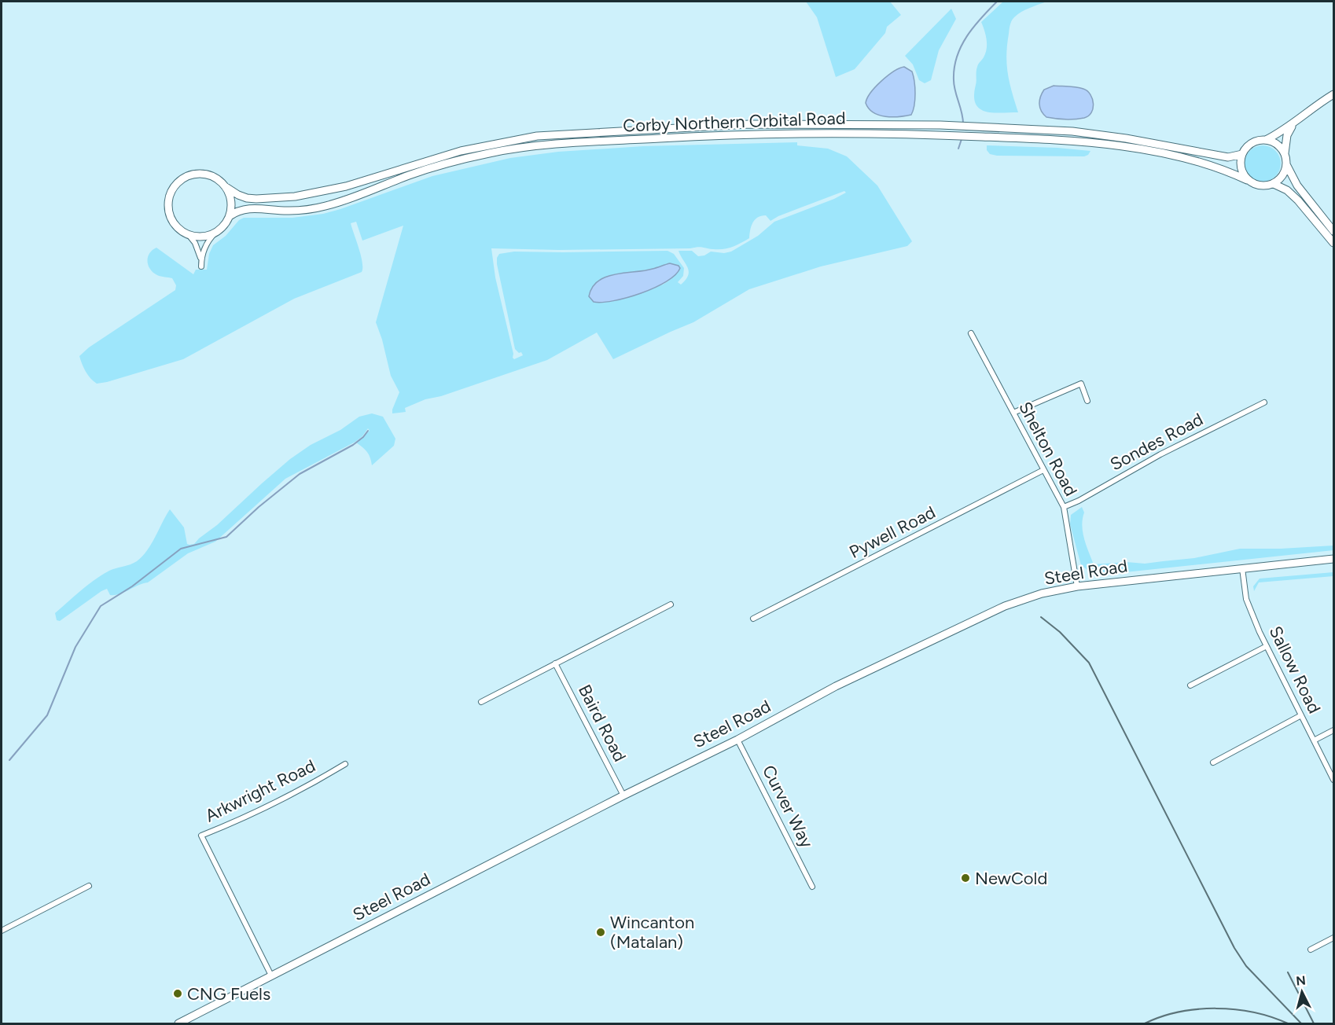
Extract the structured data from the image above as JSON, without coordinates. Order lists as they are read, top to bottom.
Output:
{
  "streets": {
    "street": [
      "Corby Northern Orbital Road",
      "Sondes Road",
      "Shelton Road",
      "Pywell Road",
      "Steel Road",
      "Sallow Road",
      "Baird Road",
      "Arkwright Road",
      "Curver Way"
    ]
  },
  "crossings": [
    ["Sondes Road", "Shelton Road"],
    ["Shelton Road", "Pywell Road"],
    ["Shelton Road", "Steel Road"],
    ["Steel Road", "Sallow Road"],
    ["Steel Road", "Baird Road"],
    ["Steel Road", "Arkwright Road"],
    ["Steel Road", "Curver Way"]
  ],
  "places": ["NewCold", "Wincanton (Matalan)", "CNG Fuels"],
  "north": "top"
}
